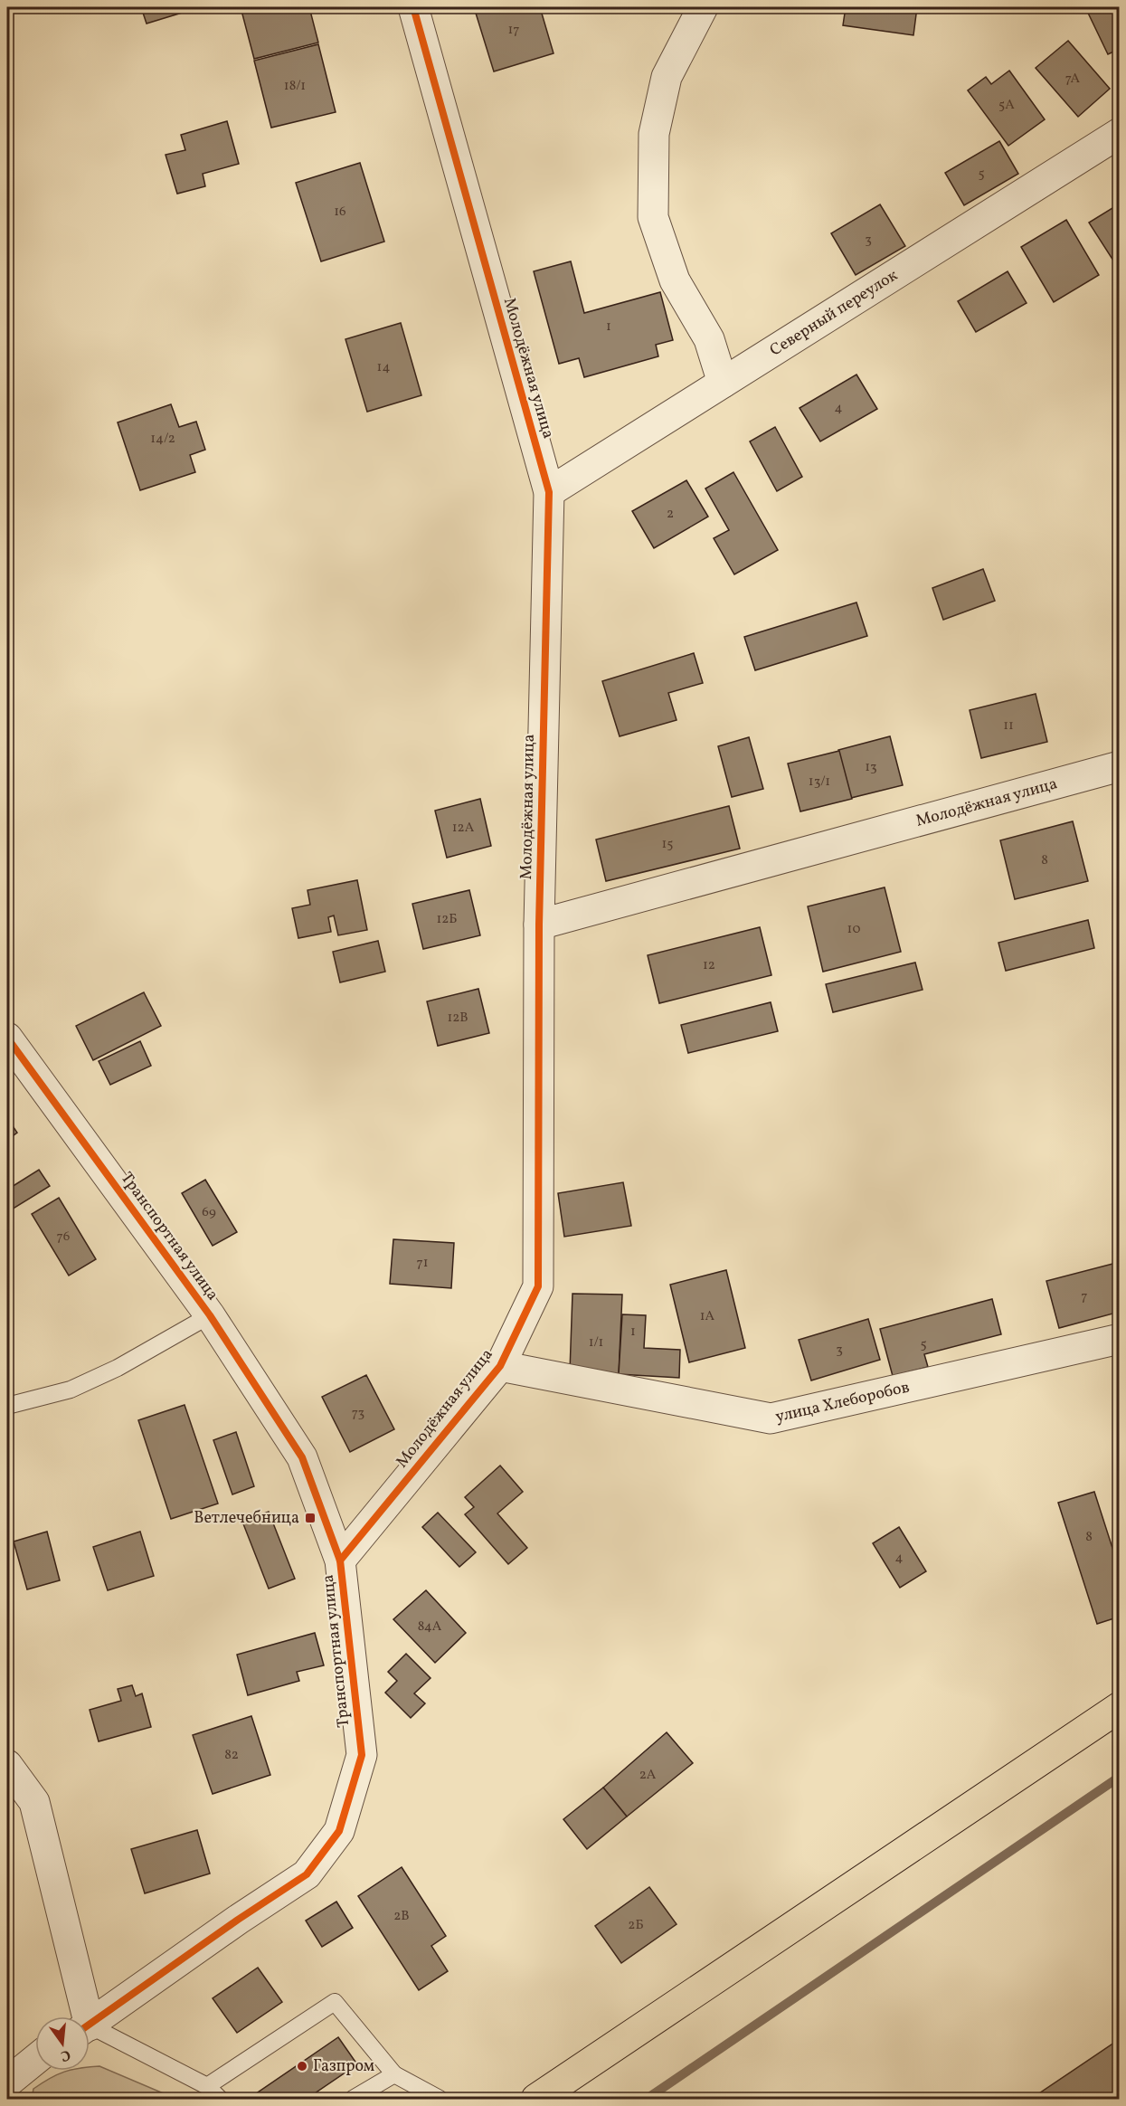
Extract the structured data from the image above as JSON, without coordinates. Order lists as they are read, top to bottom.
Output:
{
  "streets": {
    "street": [
      "Северный переулок",
      "Молодёжная улица",
      "Транспортная улица",
      "улица Хлеборобов"
    ]
  },
  "crossings": [
    ["Северный переулок", "Молодёжная улица"],
    ["Молодёжная улица", "Транспортная улица"],
    ["Молодёжная улица", "улица Хлеборобов"]
  ],
  "places": {
    "transit": ["Ветлечебница"],
    "other": ["Газпром"]
  },
  "house_numbers": [
    "17",
    "7А",
    "18/1",
    "5А",
    "5",
    "16",
    "3",
    "1",
    "14",
    "4",
    "14/2",
    "2",
    "11",
    "13",
    "13/1",
    "12А",
    "15",
    "8",
    "12Б",
    "10",
    "12",
    "12В",
    "69",
    "76",
    "71",
    "7",
    "1А",
    "1",
    "1/1",
    "5",
    "3",
    "73",
    "8",
    "4",
    "84А",
    "82",
    "2А",
    "2В",
    "2Б"
  ],
  "north": "bottom"
}
